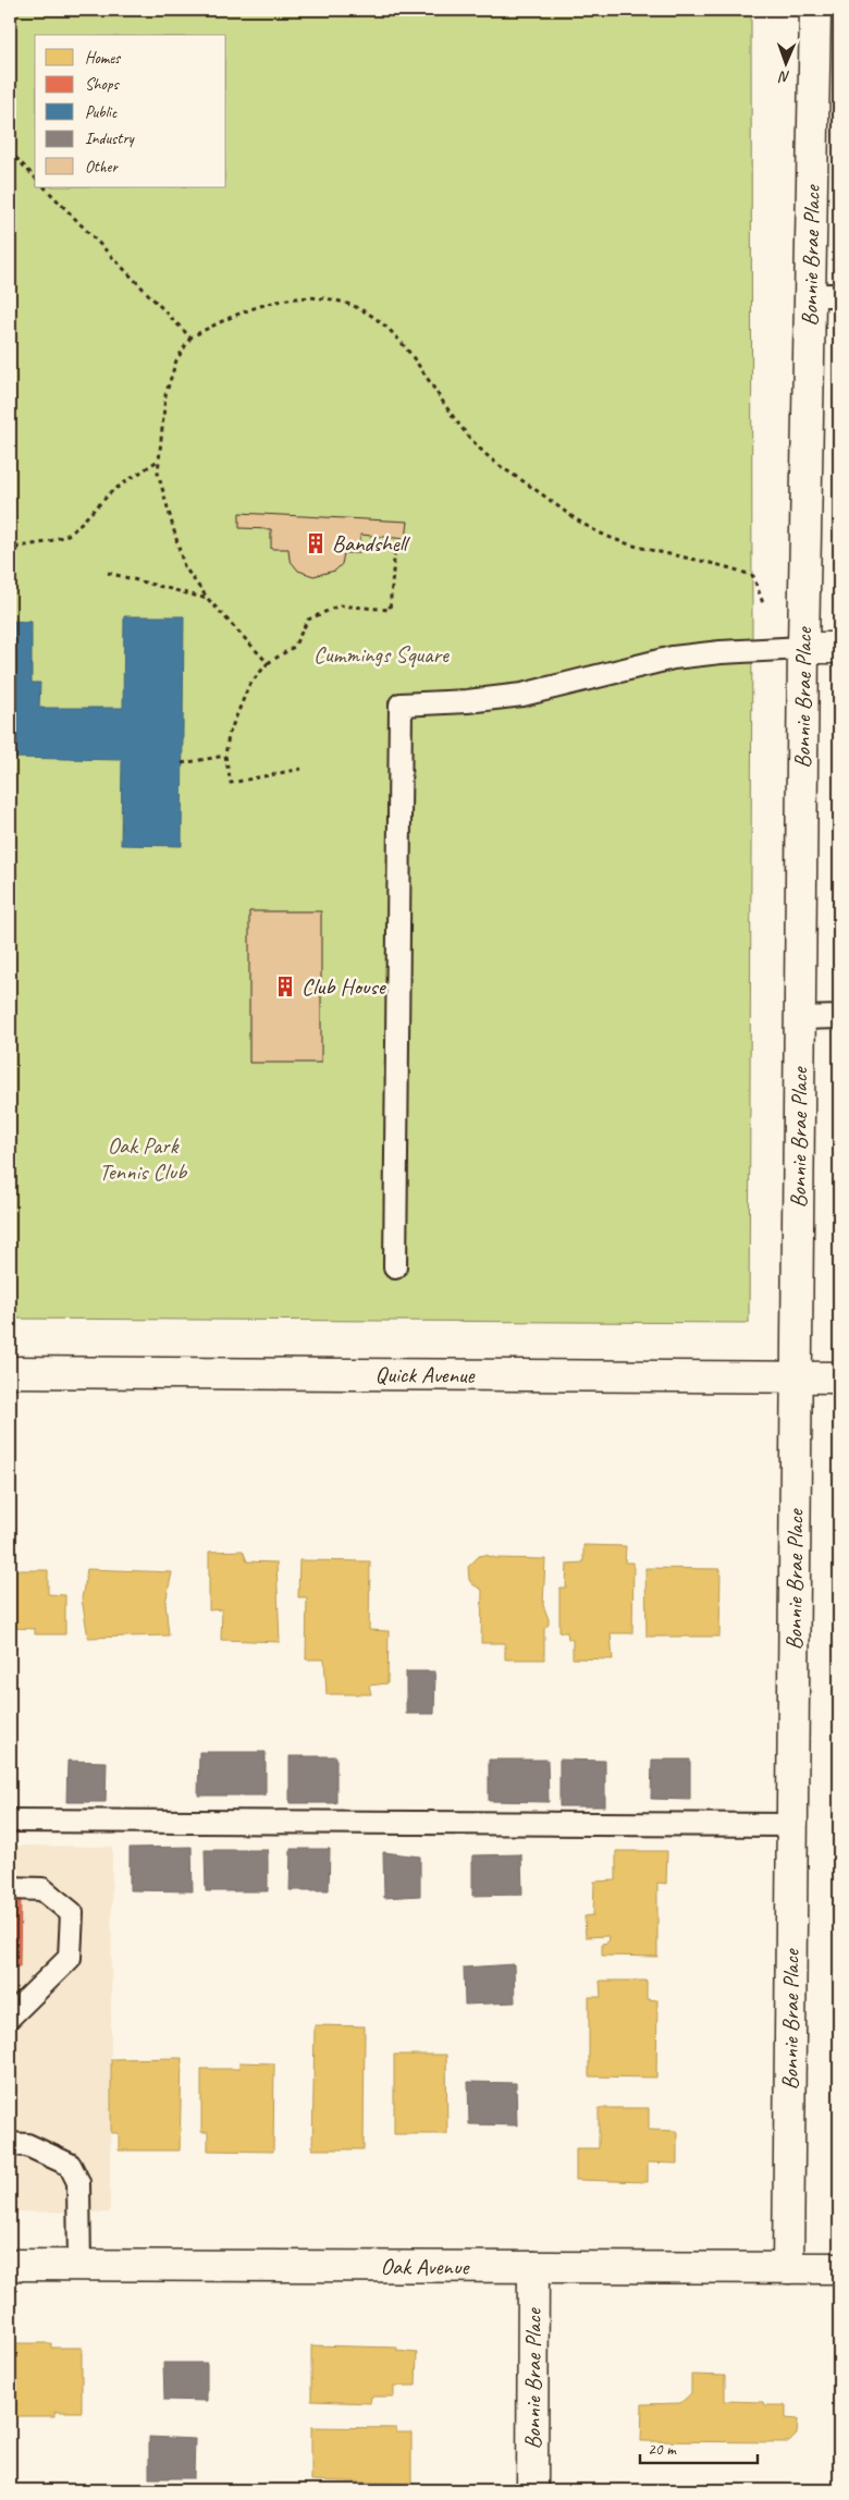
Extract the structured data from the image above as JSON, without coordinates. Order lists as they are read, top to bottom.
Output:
{
  "streets": {
    "street": ["Bonnie Brae Place", "Quick Avenue", "Oak Avenue"]
  },
  "crossings": [
    ["Bonnie Brae Place", "Quick Avenue"],
    ["Bonnie Brae Place", "Oak Avenue"]
  ],
  "parks": ["Cummings Square", "Oak Park Tennis Club"],
  "places": {
    "building": ["Bandshell", "Club House"]
  },
  "legend": [
    "Homes",
    "Shops",
    "Public",
    "Industry",
    "Other"
  ],
  "scale_bar": "20 m",
  "north": "bottom"
}
